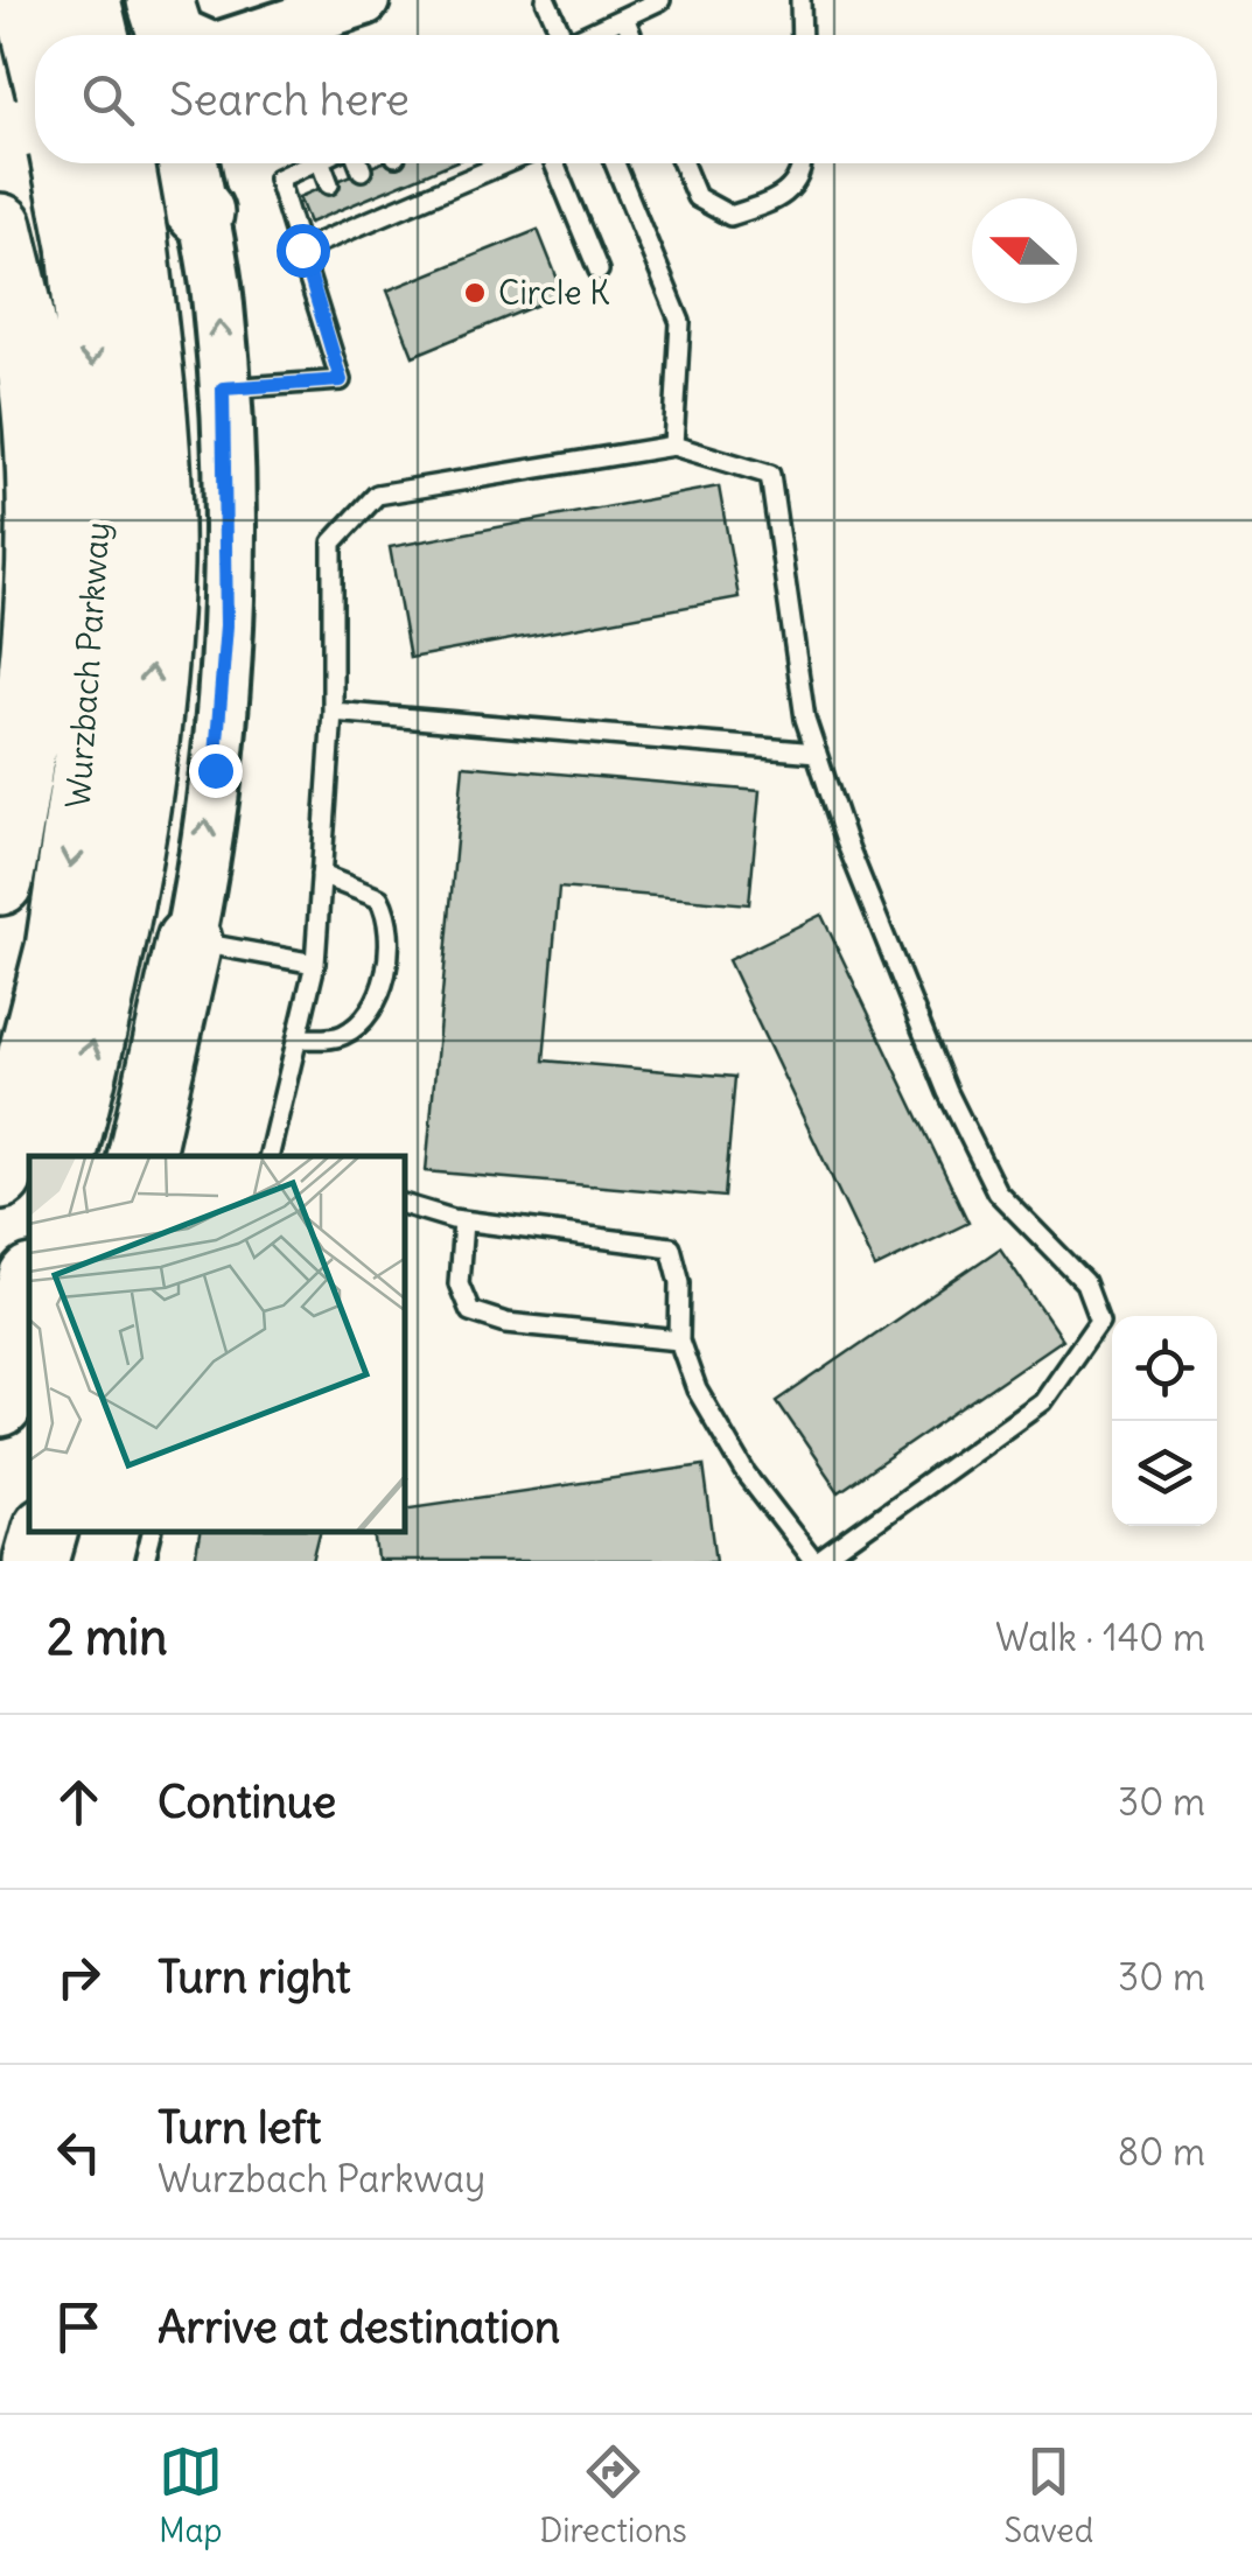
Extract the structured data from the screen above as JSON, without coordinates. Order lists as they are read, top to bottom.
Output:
{
  "streets": {
    "highway": ["Wurzbach Parkway"]
  },
  "places": ["Circle K"],
  "north": "left",
  "page": {
    "search": "Search here",
    "heading": ["2 min", "Walk · 140 m"],
    "list": [
      ["Continue", "30 m"],
      ["Turn right", "30 m"],
      ["Turn left", "Wurzbach Parkway", "80 m"],
      "Arrive at destination"
    ],
    "nav": ["Map", "Directions", "Saved"]
  }
}
